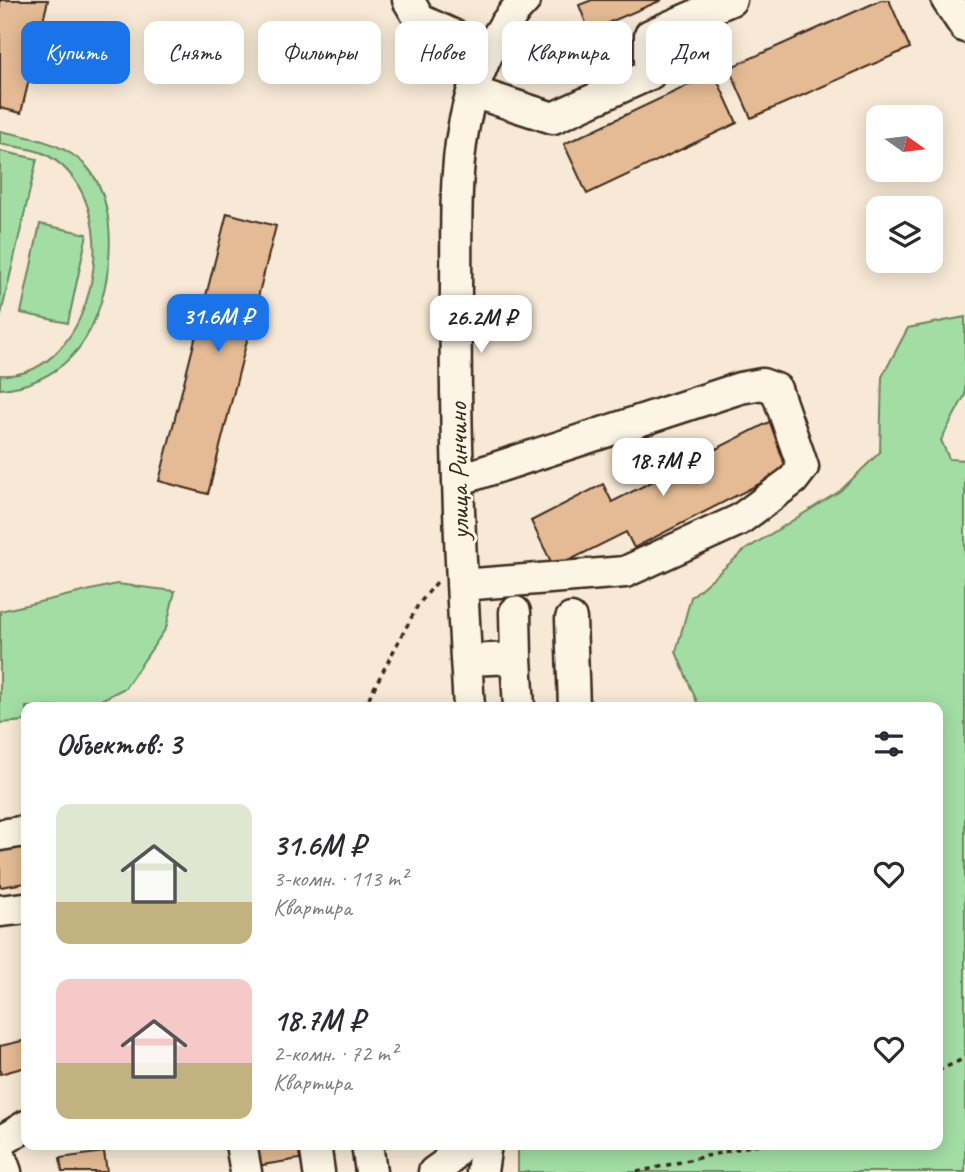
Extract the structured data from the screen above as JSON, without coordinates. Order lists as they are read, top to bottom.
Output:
{
  "streets": {
    "street": ["улица Ринчино"]
  },
  "north": "right",
  "page": {
    "chip": [
      "Купить",
      "Снять",
      "Фильтры",
      "Новое",
      "Квартира",
      "Дом"
    ],
    "price": ["31.6M ₽", "26.2M ₽", "18.7M ₽"],
    "heading": "Объектов: 3",
    "list": [
      {
        "name": "31.6M ₽",
        "note": "3-комн. · 113 m² · Квартира"
      },
      {
        "name": "18.7M ₽",
        "note": "2-комн. · 72 m² · Квартира"
      }
    ]
  }
}
